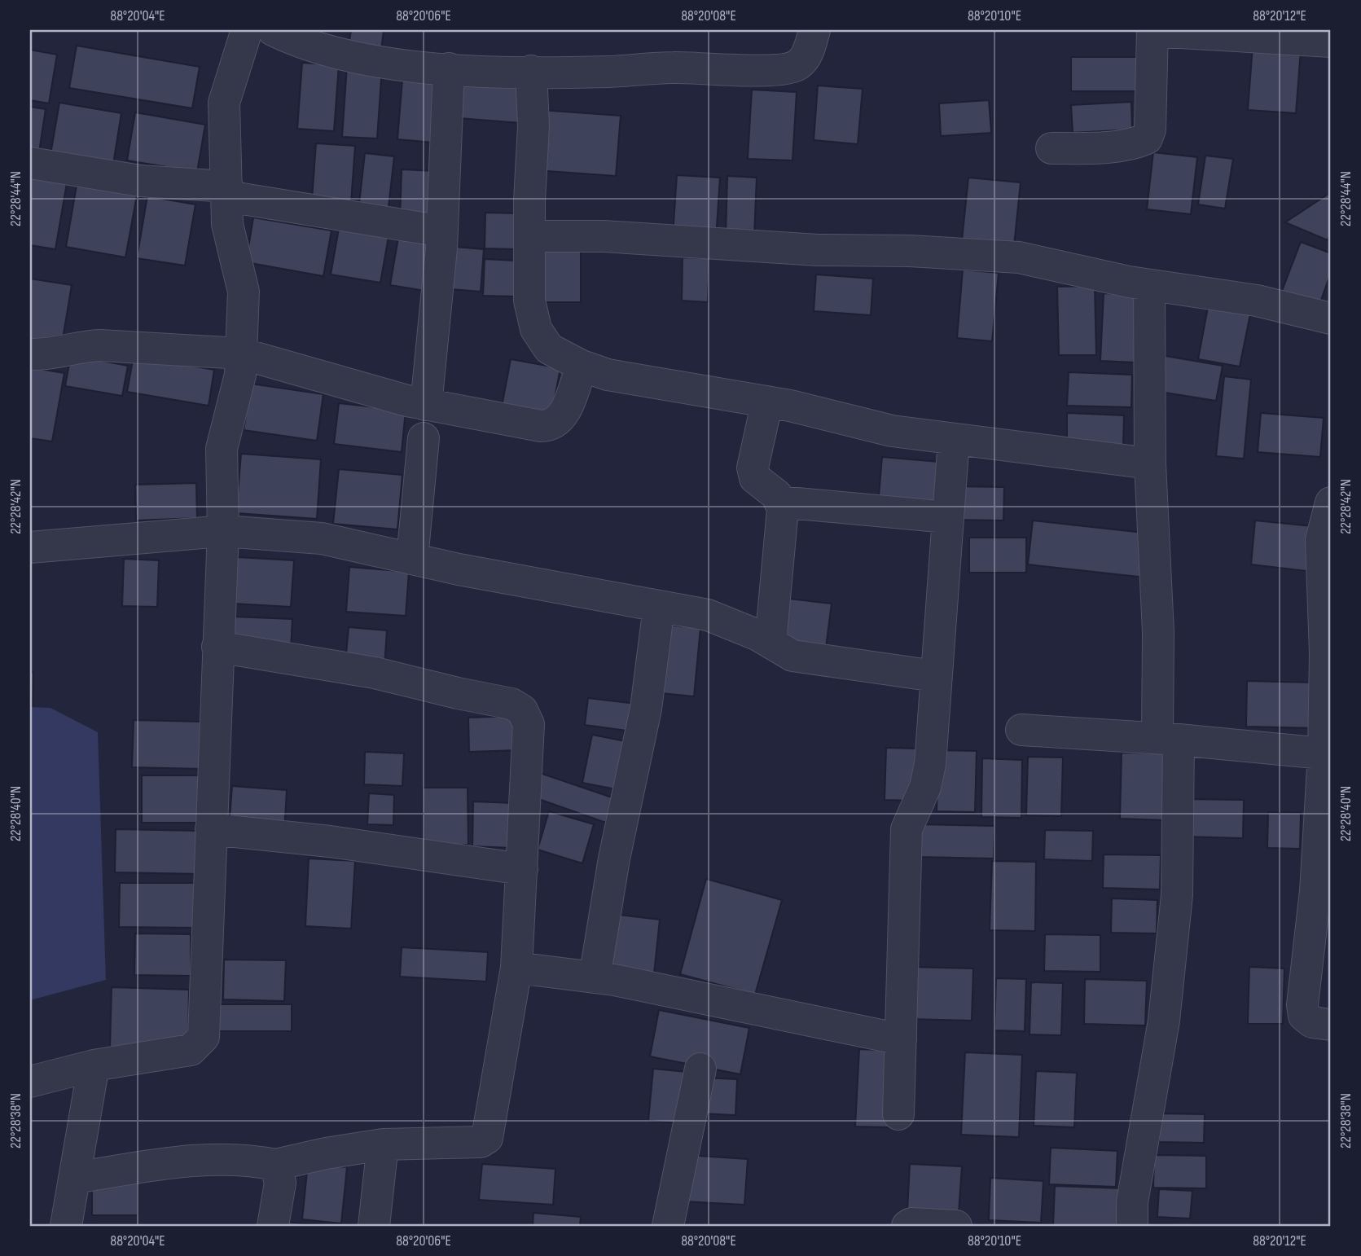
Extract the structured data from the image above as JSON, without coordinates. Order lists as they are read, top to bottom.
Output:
{
  "coordinates": [
    "88°20'04\"E",
    "88°20'06\"E",
    "88°20'08\"E",
    "88°20'10\"E",
    "88°20'12\"E",
    "22°28'44\"N",
    "22°28'42\"N",
    "22°28'40\"N",
    "22°28'38\"N"
  ]
}
